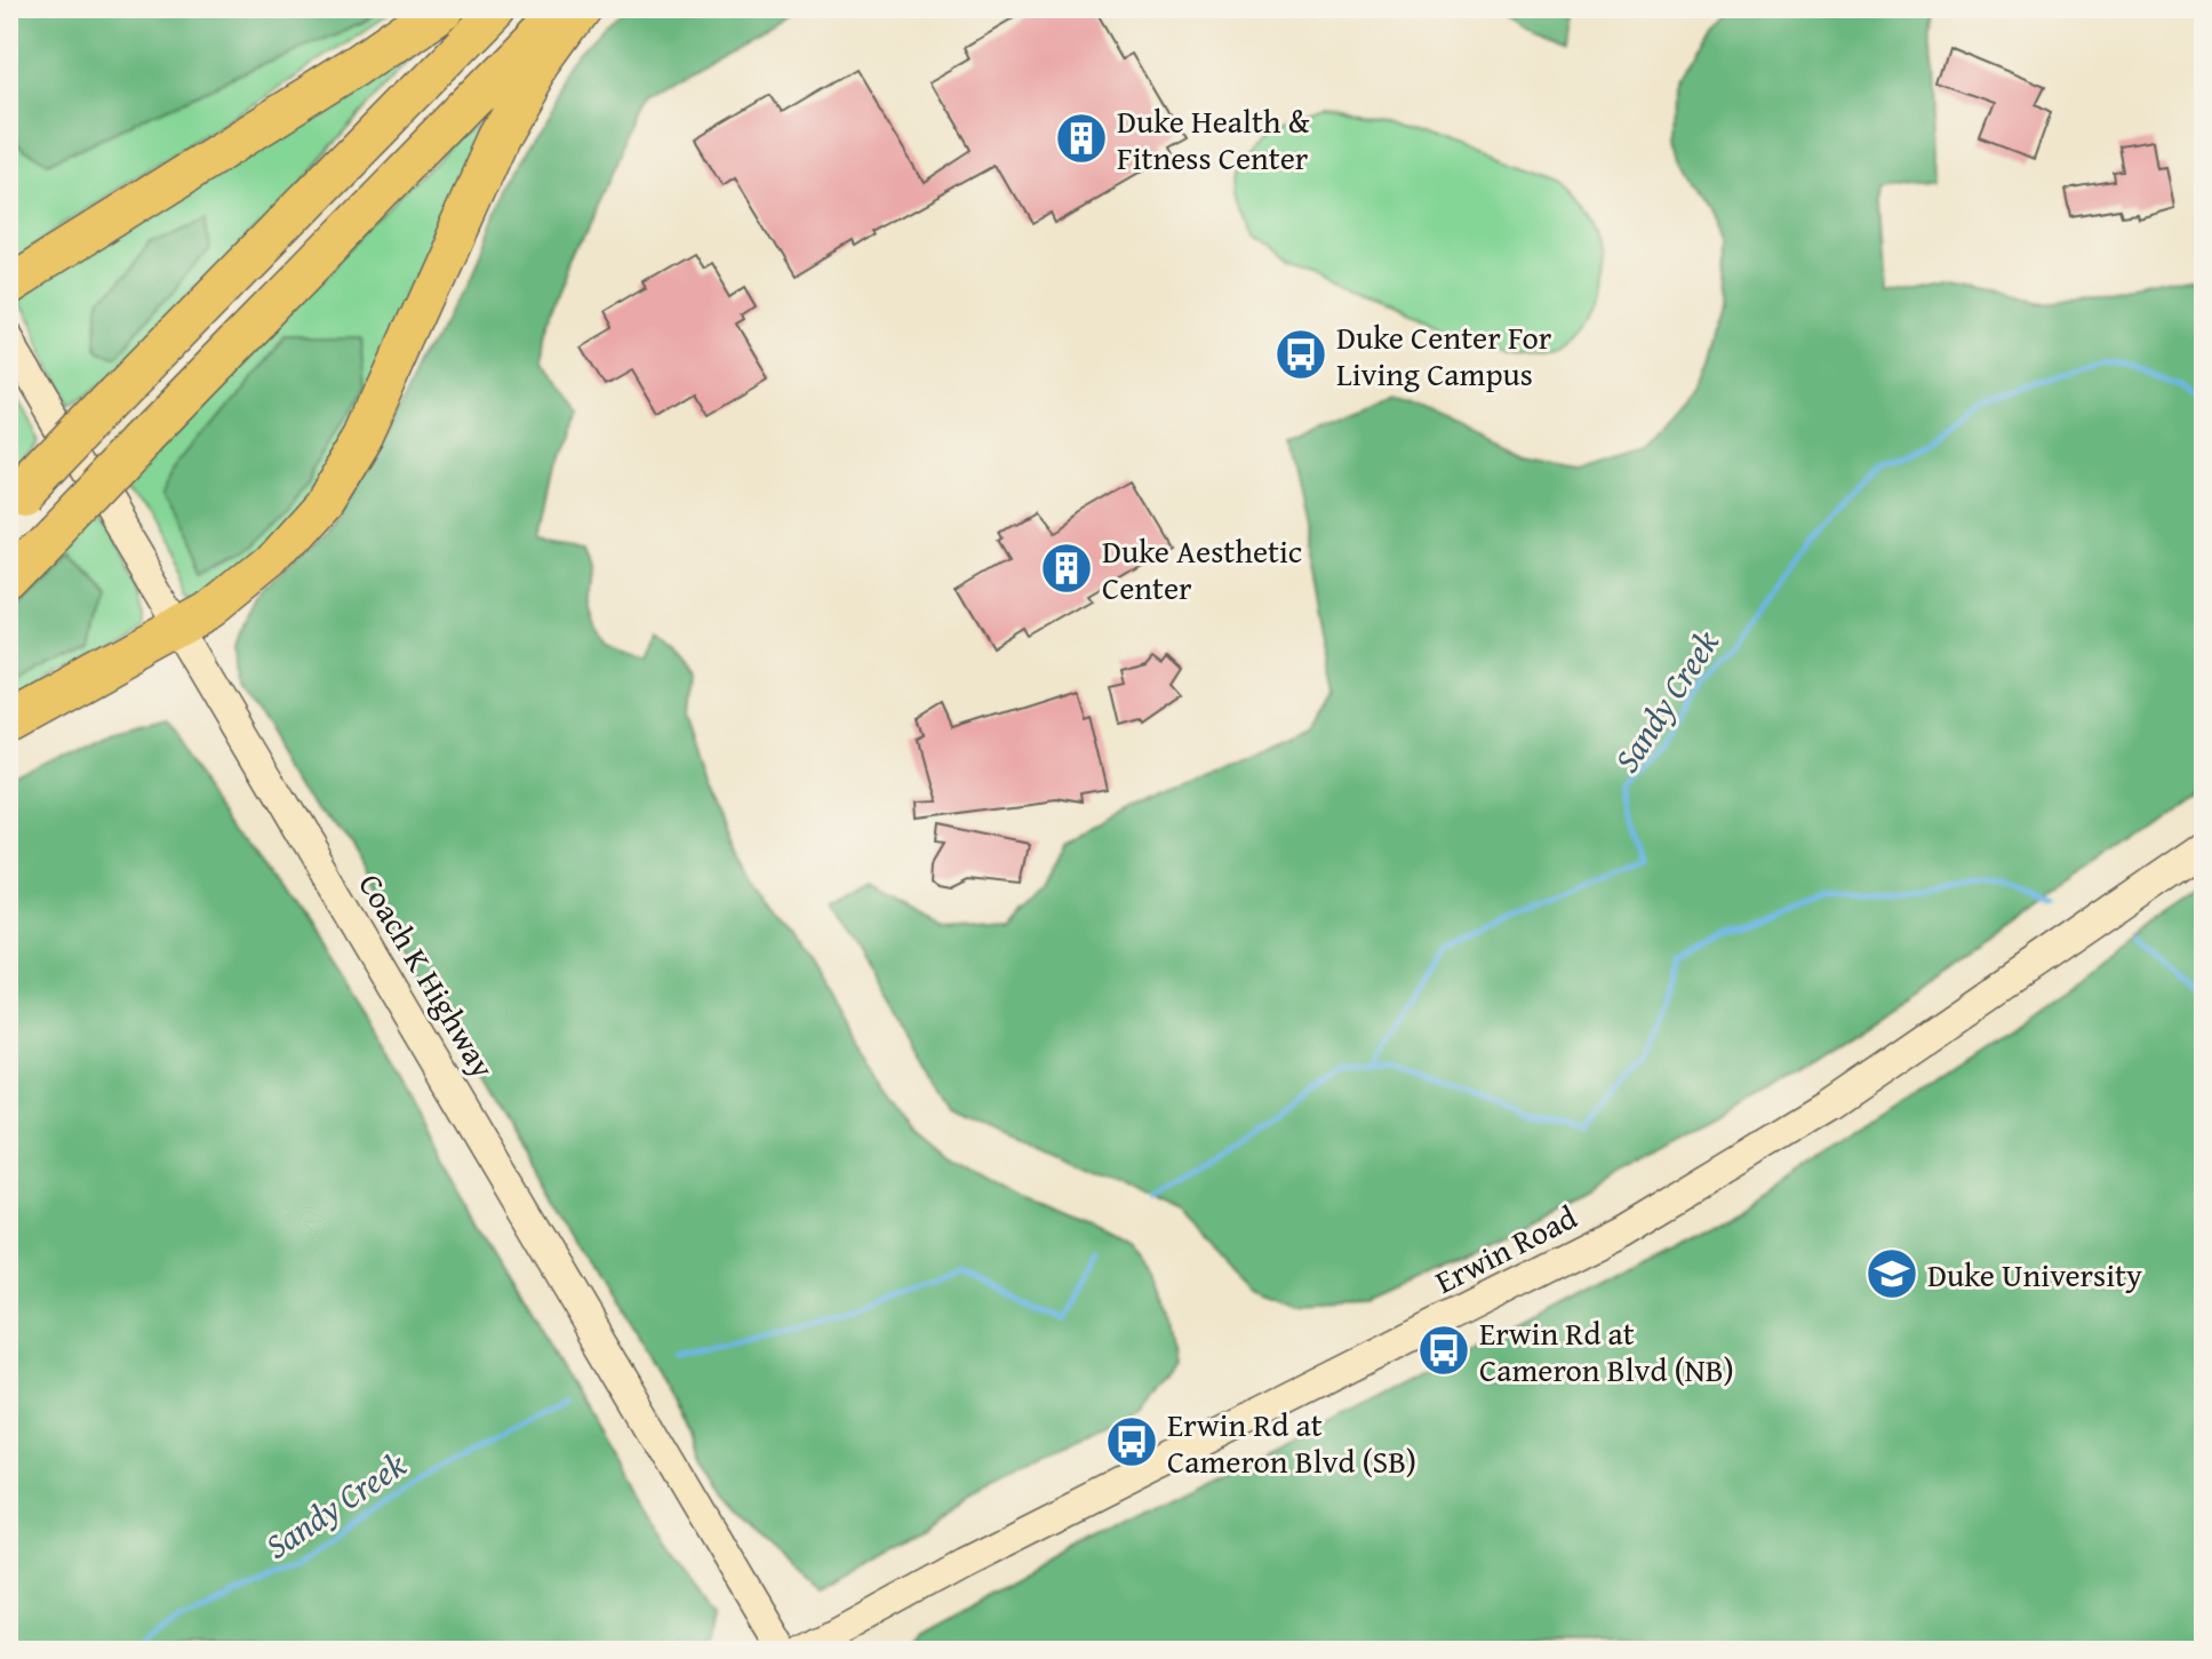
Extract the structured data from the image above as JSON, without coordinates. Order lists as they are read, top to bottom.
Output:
{
  "streets": {
    "main road": ["Coach K Highway", "Erwin Road"]
  },
  "water": ["Sandy Creek"],
  "places": {
    "building": ["Duke Health & Fitness Center", "Duke Aesthetic Center"],
    "bus stop": ["Duke Center For Living Campus", "Erwin Rd at Cameron Blvd (NB)", "Erwin Rd at Cameron Blvd (SB)"],
    "school or university": ["Duke University"]
  }
}
